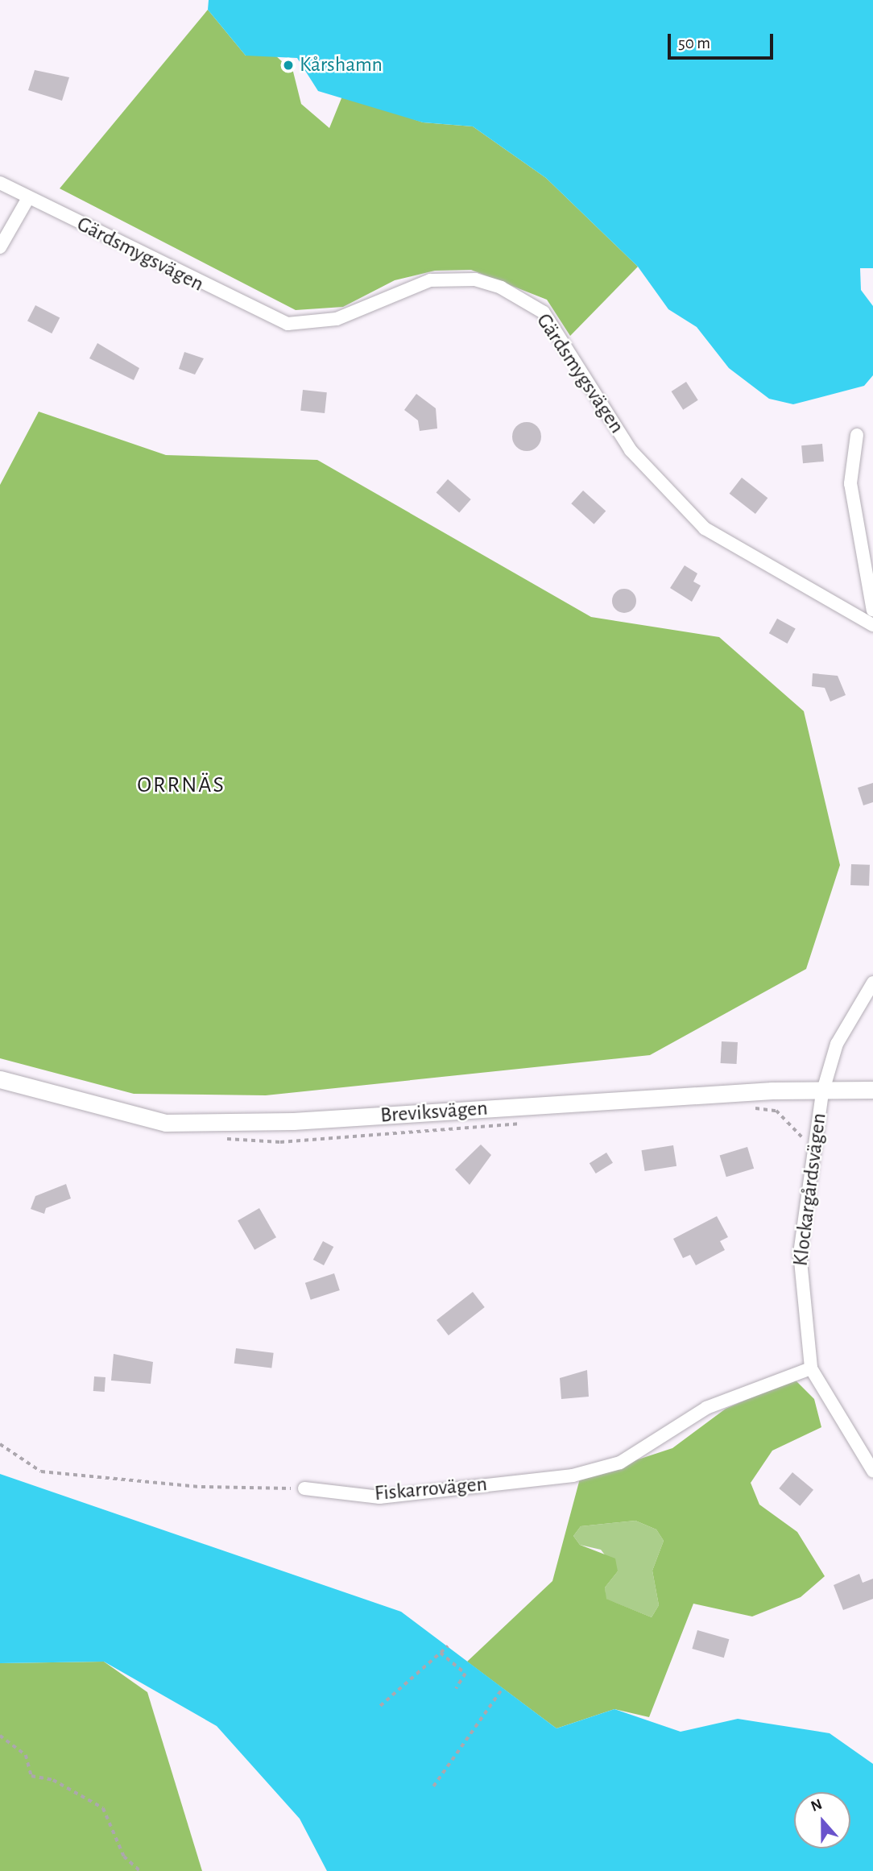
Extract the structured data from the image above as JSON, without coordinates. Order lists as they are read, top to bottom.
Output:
{
  "streets": {
    "main road": ["Breviksvägen"],
    "street": ["Gärdsmygsvägen", "Klockargårdsvägen", "Fiskarrovägen"]
  },
  "crossings": [
    ["Breviksvägen", "Klockargårdsvägen"],
    ["Klockargårdsvägen", "Fiskarrovägen"]
  ],
  "districts": ["ORRNÄS"],
  "places": ["Kårshamn"],
  "scale_bar": "50 m",
  "north": "top"
}
